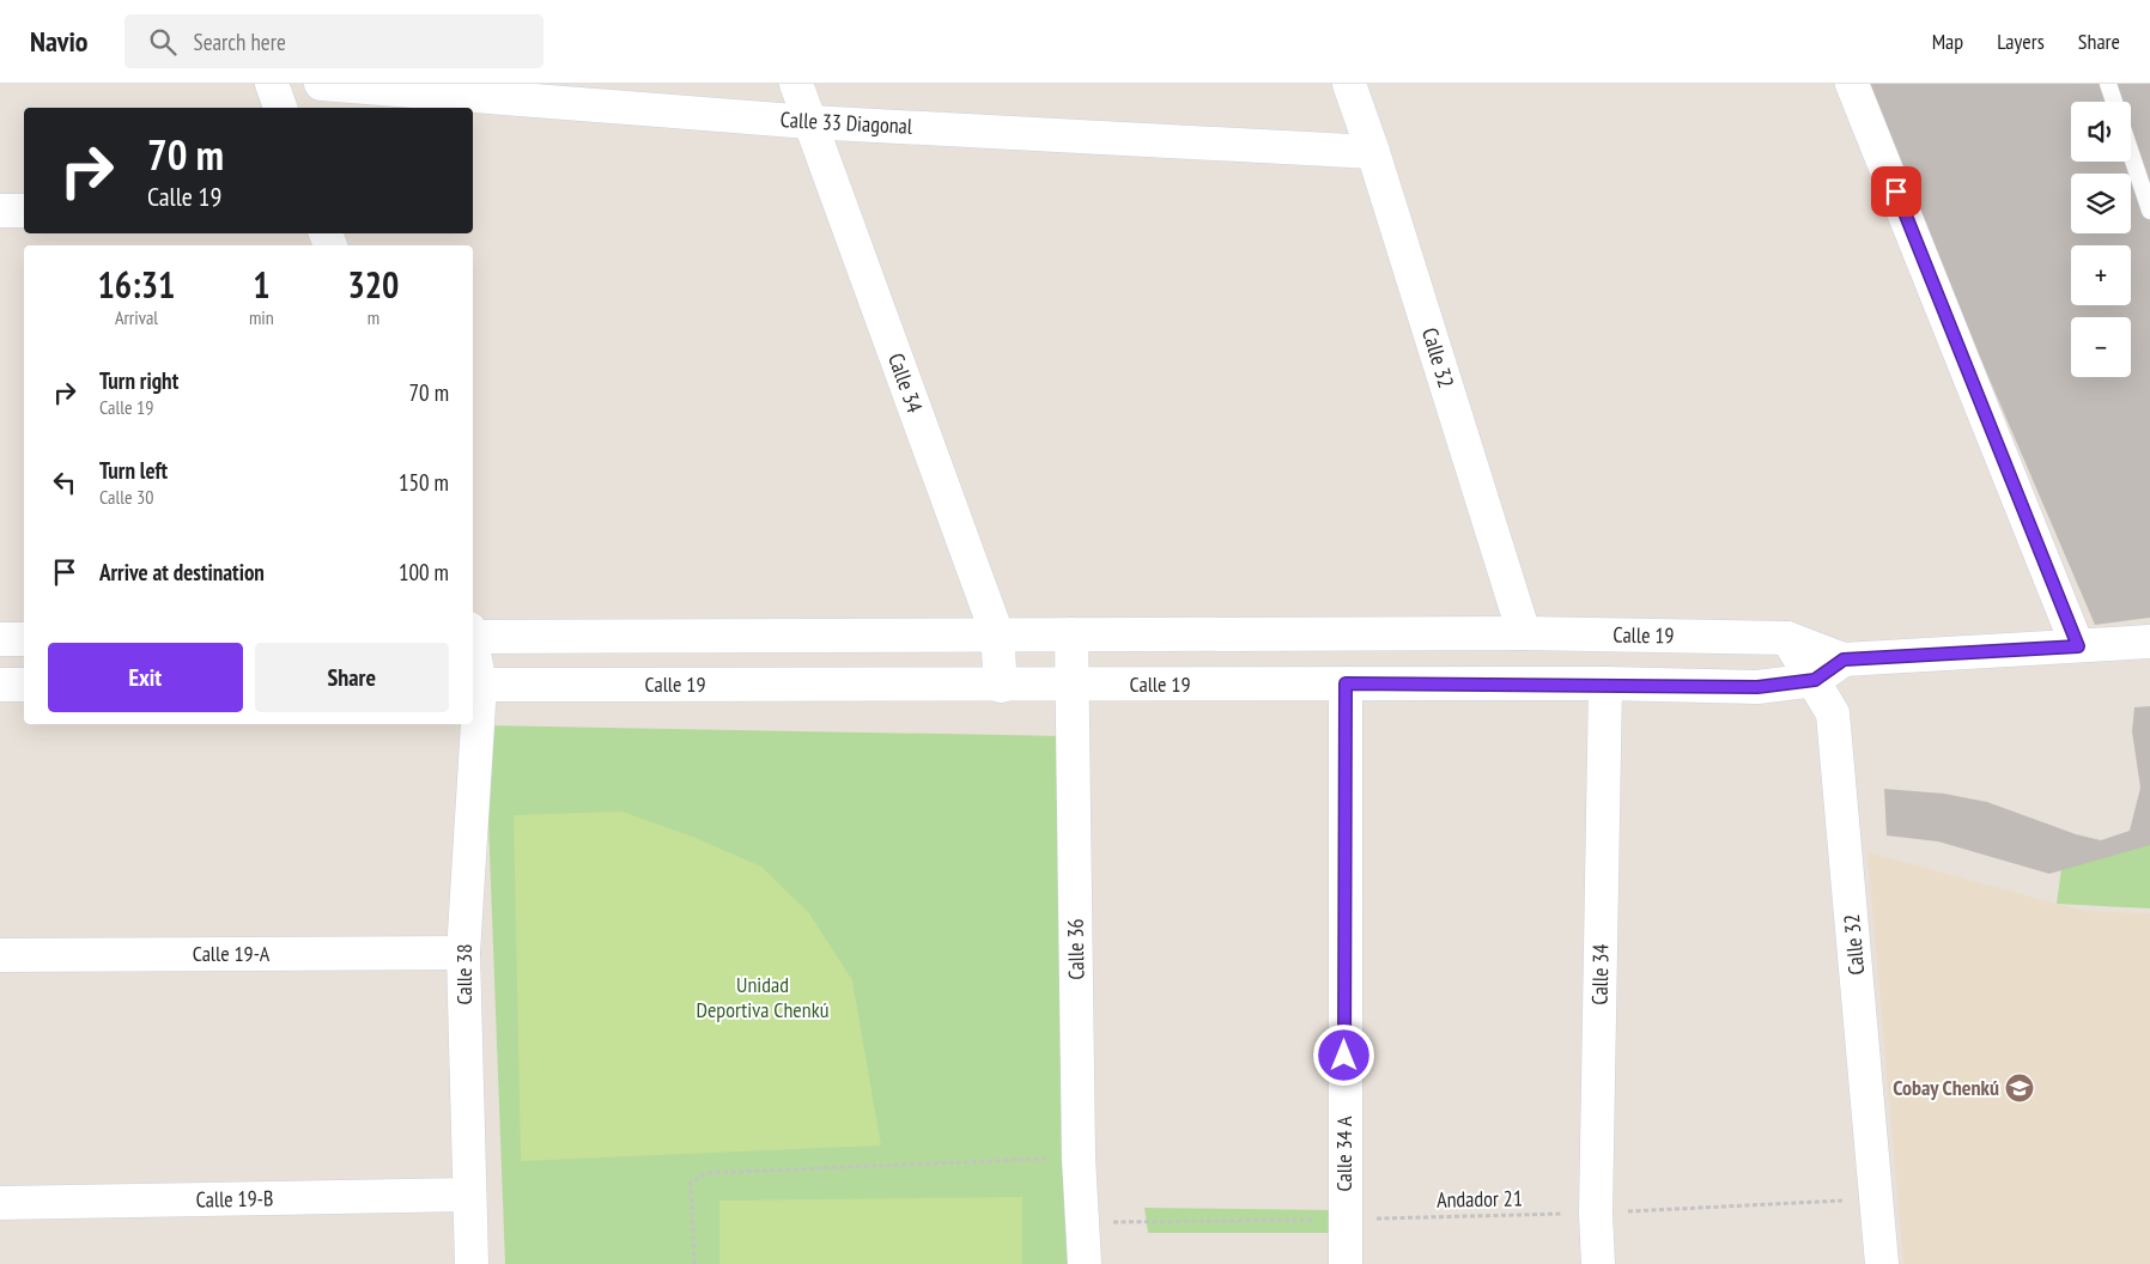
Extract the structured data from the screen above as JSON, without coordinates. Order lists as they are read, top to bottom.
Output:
{
  "streets": {
    "street": [
      "Calle 33 Diagonal",
      "Calle 32",
      "Calle 34",
      "Calle 19",
      "Calle 36",
      "Calle 19-A",
      "Calle 38",
      "Calle 34 A",
      "Calle 19-B"
    ],
    "path": ["Andador 21"]
  },
  "crossings": [
    ["Calle 33 Diagonal", "Calle 32"],
    ["Calle 33 Diagonal", "Calle 34"],
    ["Calle 32", "Calle 19"],
    ["Calle 32", "Andador 21"],
    ["Calle 34", "Calle 19"],
    ["Calle 34", "Andador 21"],
    ["Calle 19", "Calle 36"],
    ["Calle 19", "Calle 38"],
    ["Calle 19", "Calle 34 A"],
    ["Calle 36", "Andador 21"],
    ["Calle 19-A", "Calle 38"],
    ["Calle 38", "Calle 19-B"],
    ["Calle 34 A", "Andador 21"]
  ],
  "parks": ["Unidad Deportiva Chenkú"],
  "places": {
    "school or university": ["Cobay Chenkú"]
  },
  "page": {
    "header": "Navio",
    "search": "Search here",
    "nav": ["Map", "Layers", "Share"],
    "map_buttons": ["+", "−"],
    "turn": ["70 m", "Calle 19"],
    "eta": [
      "16:31",
      "Arrival",
      "1",
      "min",
      "320",
      "m"
    ],
    "list": [
      {
        "name": "Turn right",
        "note": "Calle 19",
        "value": "70 m"
      },
      {
        "name": "Turn left",
        "note": "Calle 30",
        "value": "150 m"
      },
      {
        "name": "Arrive at destination",
        "value": "100 m"
      }
    ],
    "buttons": ["Exit", "Share"]
  }
}
